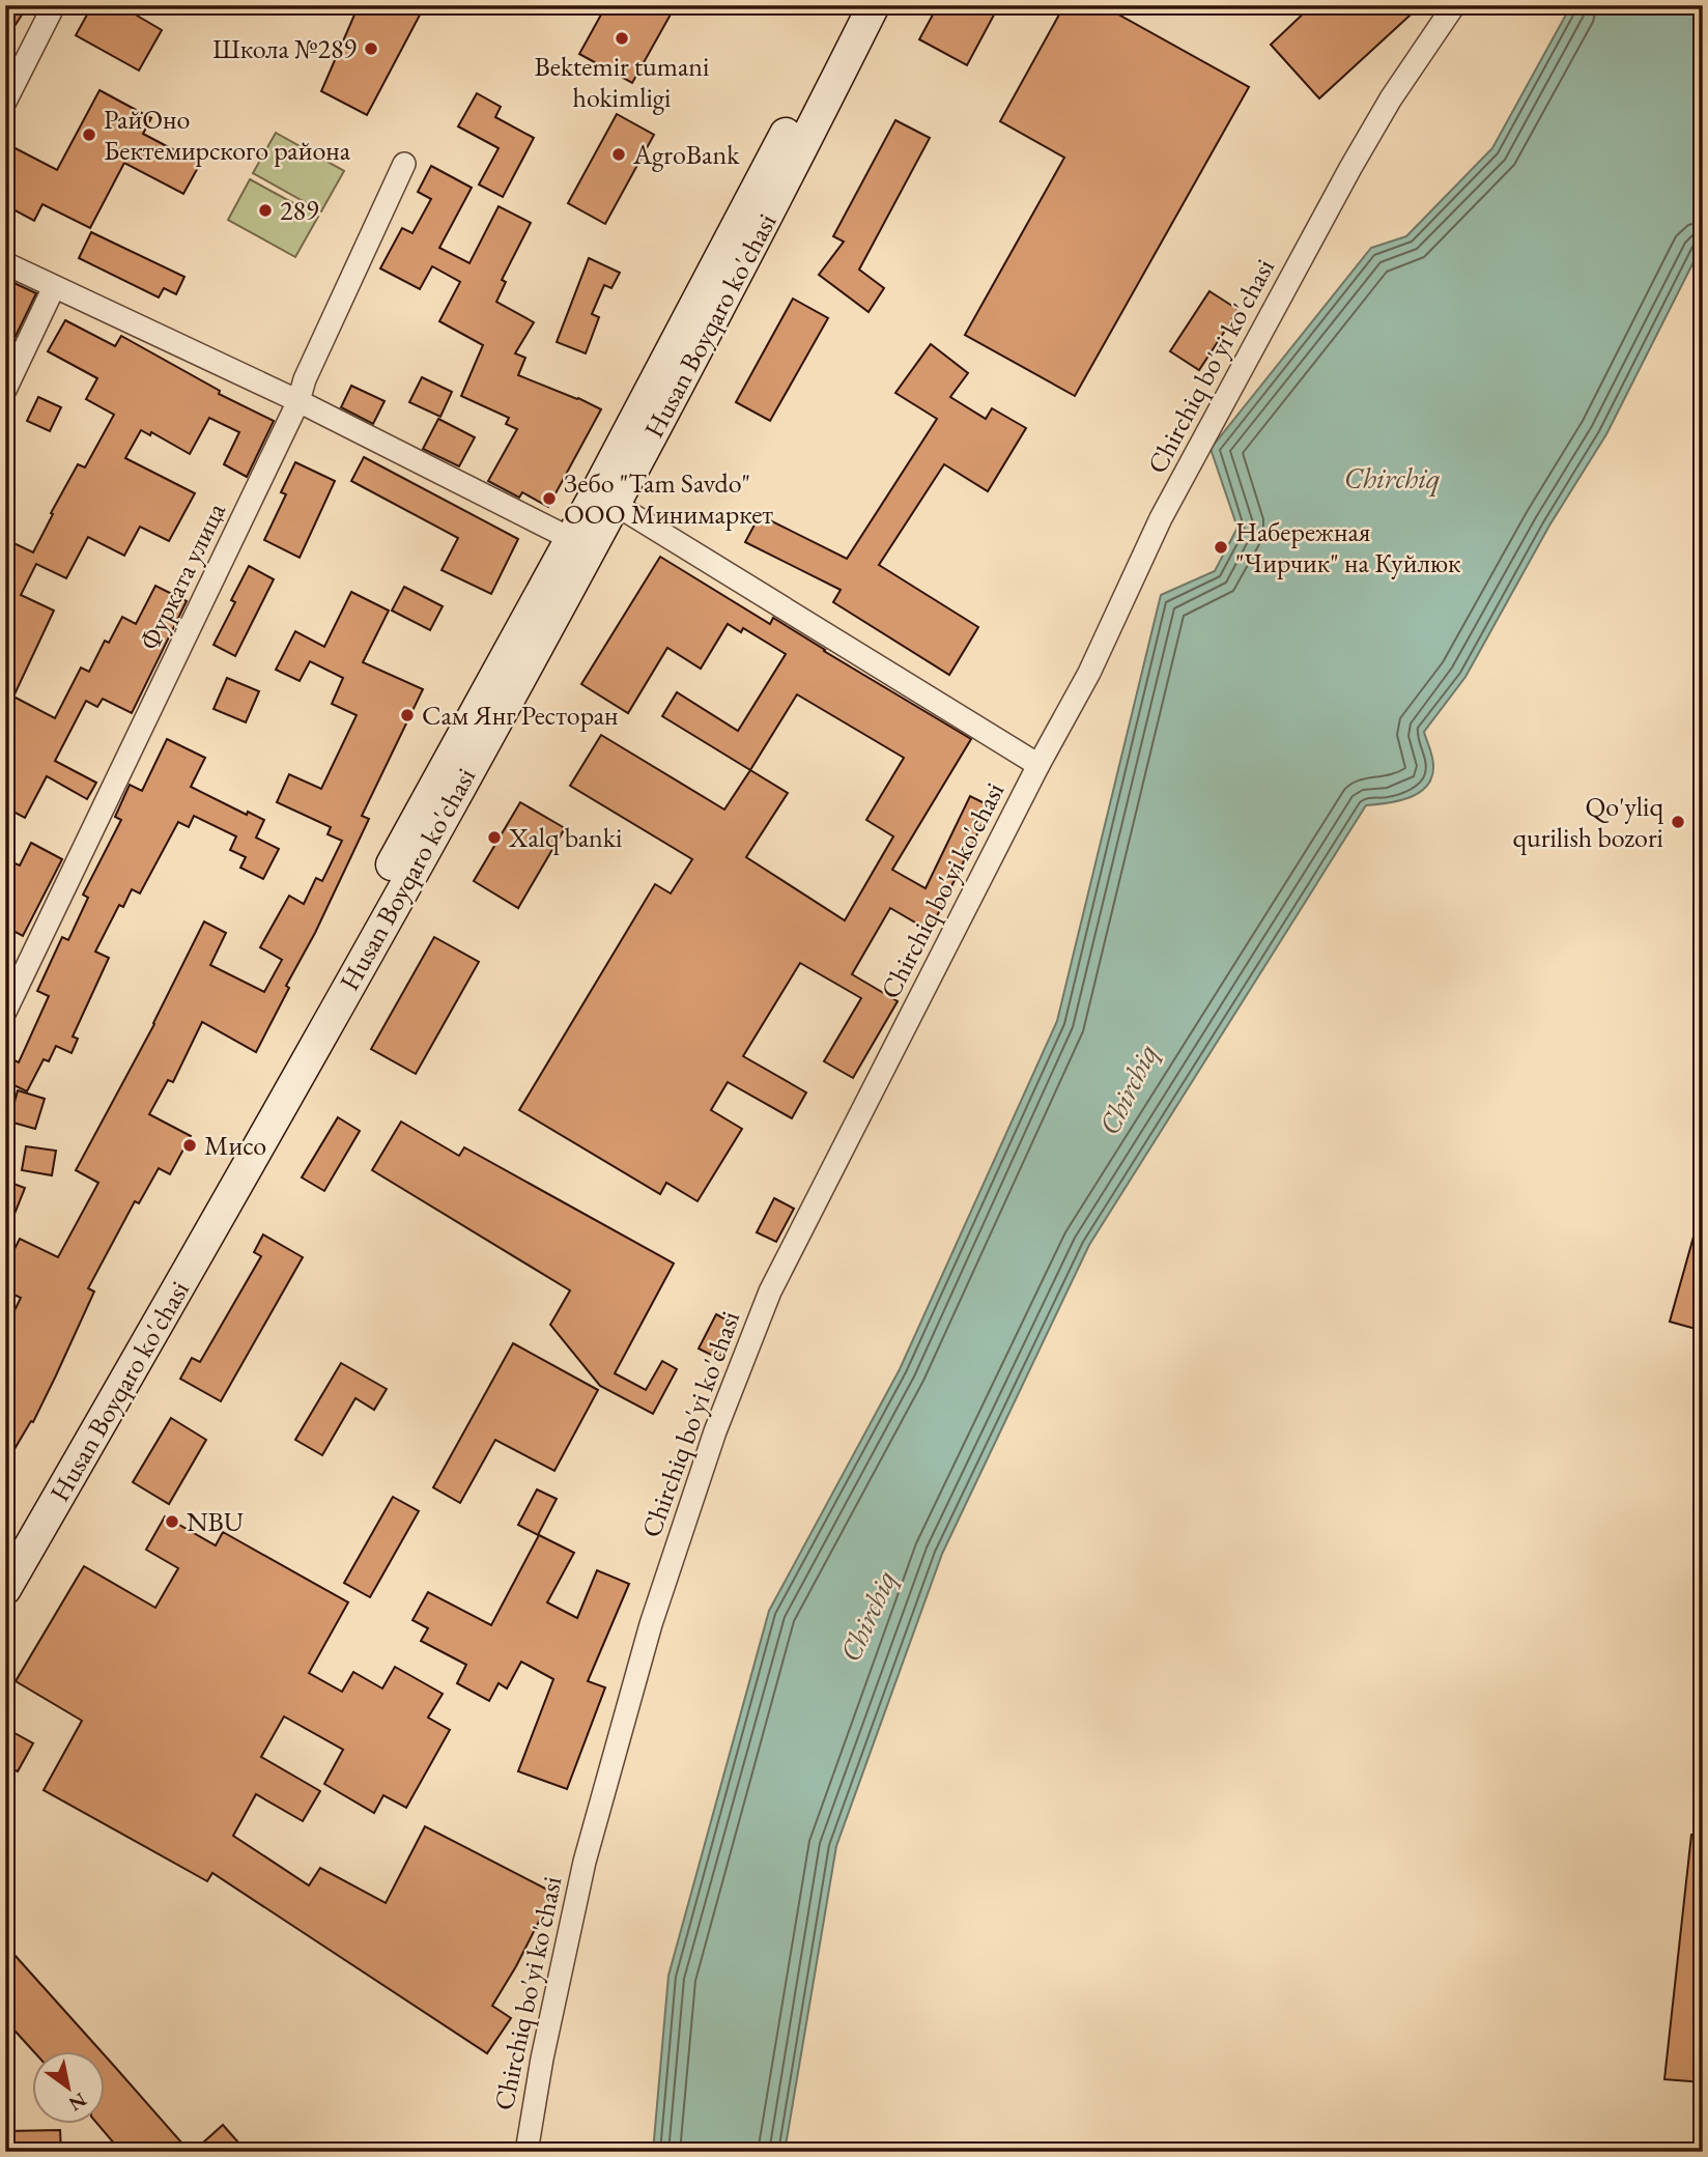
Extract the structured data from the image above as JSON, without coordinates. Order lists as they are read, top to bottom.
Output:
{
  "streets": {
    "main road": ["Husan Boyqaro ko'chasi"],
    "street": ["Chirchiq bo'yi ko'chasi", "Фурката улица"]
  },
  "crossings": [
    ["Husan Boyqaro ko'chasi", "Chirchiq bo'yi ko'chasi"]
  ],
  "water": ["Chirchiq"],
  "places": [
    "Bektemir tumani hokimligi",
    "Школа №289",
    "РайОно Бектемирского района",
    "AgroBank",
    "289",
    "Зебо \"Tam Savdo\" ООО Минимаркет",
    "Набережная \"Чирчик\" на Куйлюк",
    "Сам Янг Ресторан",
    "Qo'yliq qurilish bozori",
    "Xalq banki",
    "Мисо",
    "NBU"
  ],
  "north": "bottom right"
}
